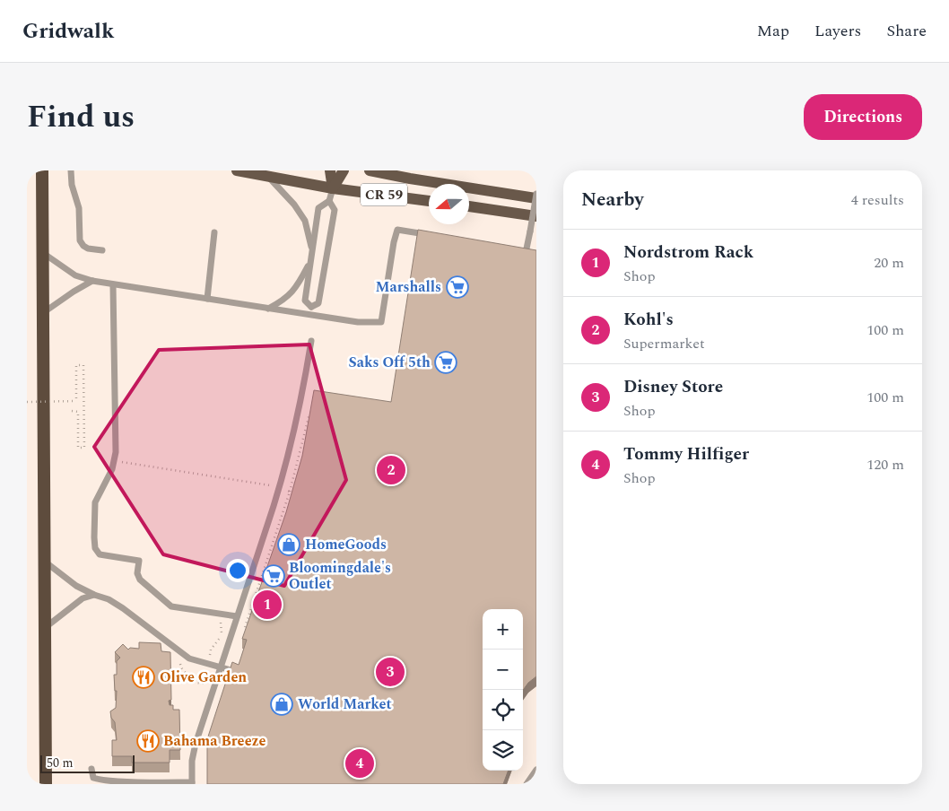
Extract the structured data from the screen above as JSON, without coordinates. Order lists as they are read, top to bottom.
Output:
{
  "streets": {
    "main road": ["CR 59"]
  },
  "places": {
    "supermarket": ["Marshalls", "Saks Off 5th", "Bloomingdale's Outlet"],
    "shop": ["HomeGoods", "World Market"],
    "restaurant": ["Olive Garden", "Bahama Breeze"]
  },
  "scale_bar": "50 m",
  "north": "left",
  "page": {
    "header": "Gridwalk",
    "nav": ["Map", "Layers", "Share"],
    "title": "Find us",
    "buttons": "Directions",
    "heading": ["Nearby", "4 results"],
    "list": [
      {
        "mark": "1",
        "name": "Nordstrom Rack",
        "note": "Shop",
        "value": "20 m"
      },
      {
        "mark": "2",
        "name": "Kohl's",
        "note": "Supermarket",
        "value": "100 m"
      },
      {
        "mark": "3",
        "name": "Disney Store",
        "note": "Shop",
        "value": "100 m"
      },
      {
        "mark": "4",
        "name": "Tommy Hilfiger",
        "note": "Shop",
        "value": "120 m"
      }
    ],
    "pins": [
      "2",
      "1",
      "3",
      "4"
    ],
    "map_buttons": ["+", "−"],
    "scale": "50 m"
  }
}
